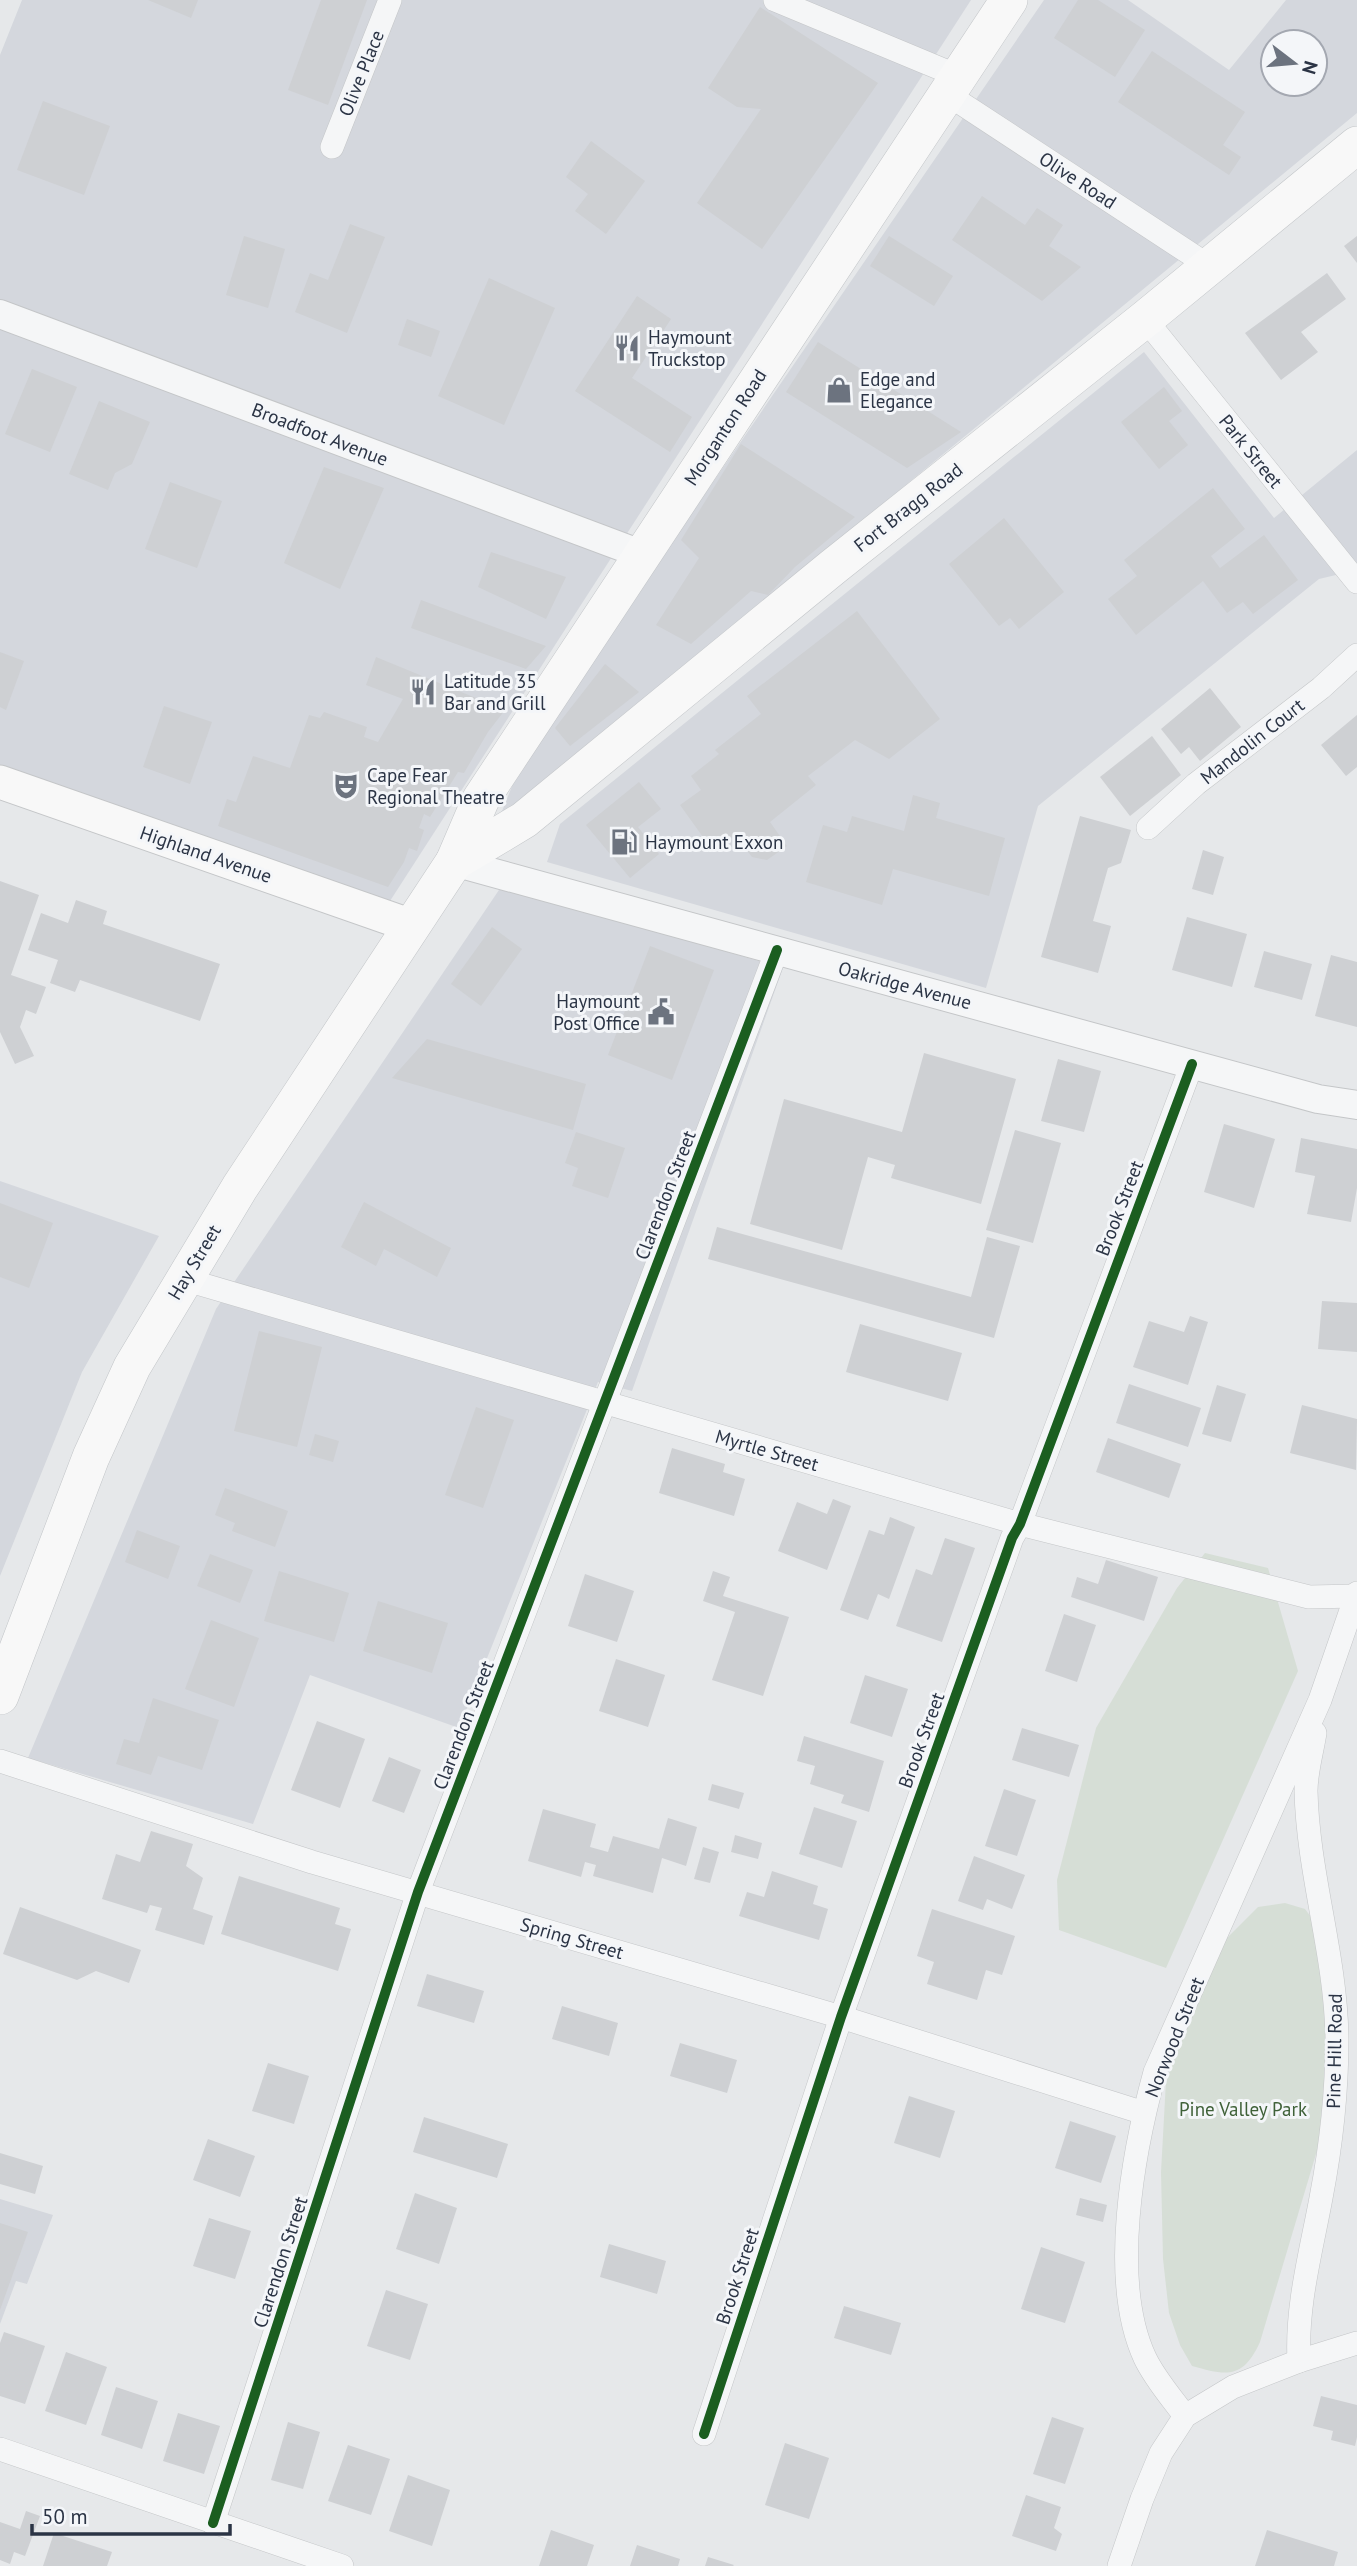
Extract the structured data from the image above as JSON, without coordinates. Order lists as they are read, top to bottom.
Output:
{
  "streets": {
    "main road": [
      "Morganton Road",
      "Fort Bragg Road",
      "Highland Avenue",
      "Hay Street"
    ],
    "street": [
      "Olive Place",
      "Olive Road",
      "Broadfoot Avenue",
      "Park Street",
      "Mandolin Court",
      "Oakridge Avenue",
      "Clarendon Street",
      "Brook Street",
      "Myrtle Street",
      "Spring Street",
      "Norwood Street",
      "Pine Hill Road"
    ]
  },
  "crossings": [
    ["Olive Road", "Morganton Road"],
    ["Olive Road", "Fort Bragg Road"],
    ["Morganton Road", "Broadfoot Avenue"],
    ["Morganton Road", "Fort Bragg Road"],
    ["Morganton Road", "Oakridge Avenue"],
    ["Morganton Road", "Hay Street"],
    ["Park Street", "Fort Bragg Road"],
    ["Fort Bragg Road", "Oakridge Avenue"],
    ["Fort Bragg Road", "Hay Street"],
    ["Highland Avenue", "Hay Street"],
    ["Oakridge Avenue", "Clarendon Street"],
    ["Oakridge Avenue", "Brook Street"],
    ["Oakridge Avenue", "Hay Street"],
    ["Clarendon Street", "Myrtle Street"],
    ["Clarendon Street", "Spring Street"],
    ["Brook Street", "Myrtle Street"],
    ["Brook Street", "Spring Street"],
    ["Hay Street", "Myrtle Street"],
    ["Myrtle Street", "Norwood Street"],
    ["Spring Street", "Norwood Street"],
    ["Norwood Street", "Pine Hill Road"]
  ],
  "parks": ["Pine Valley Park"],
  "places": {
    "restaurant": ["Haymount Truckstop", "Latitude 35 Bar and Grill"],
    "shop": ["Edge and Elegance"],
    "theatre": ["Cape Fear Regional Theatre"],
    "fuel station": ["Haymount Exxon"],
    "public building": ["Haymount Post Office"]
  },
  "scale_bar": "50 m",
  "north": "right"
}
